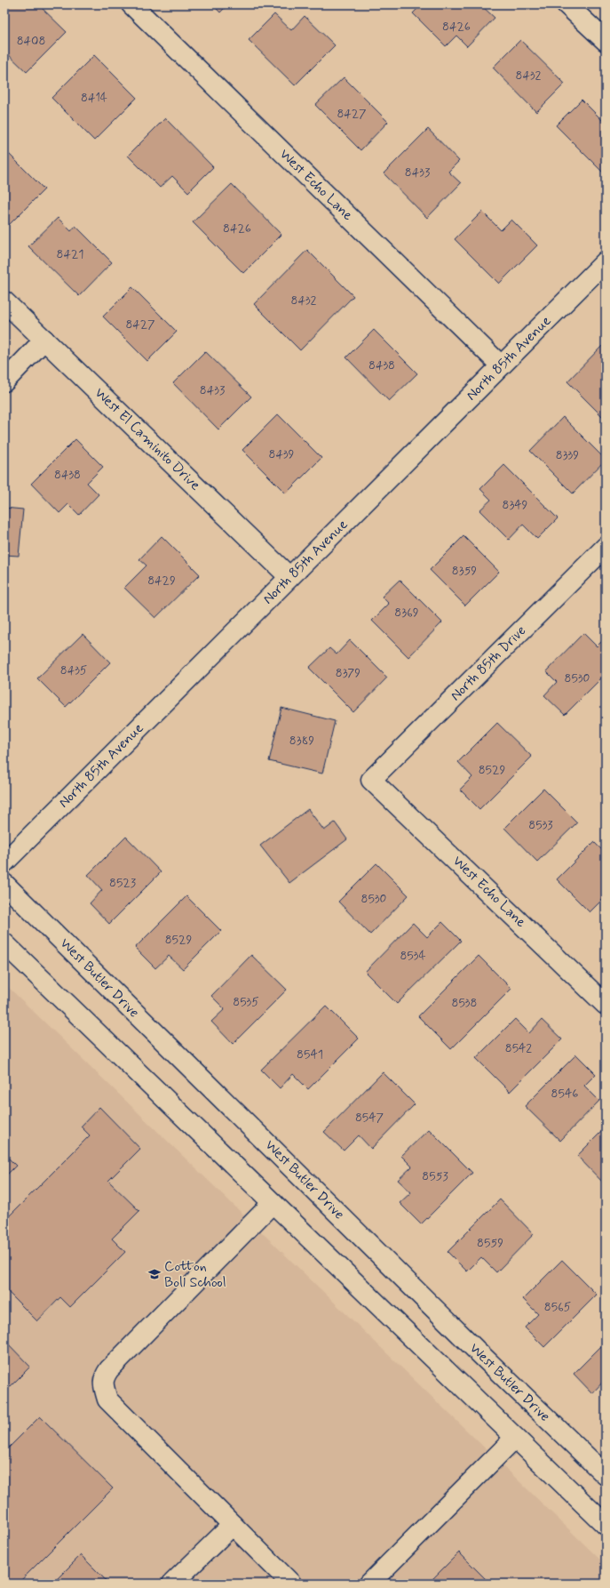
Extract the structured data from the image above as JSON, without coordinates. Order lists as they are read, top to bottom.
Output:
{
  "streets": {
    "street": [
      "West Echo Lane",
      "North 85th Avenue",
      "West El Caminito Drive",
      "North 85th Drive",
      "West Butler Drive"
    ]
  },
  "crossings": [
    ["West Echo Lane", "North 85th Avenue"],
    ["West Echo Lane", "North 85th Drive"],
    ["North 85th Avenue", "West El Caminito Drive"]
  ],
  "places": {
    "school or university": ["Cotton Boll School"]
  },
  "house_numbers": [
    "8426",
    "8408",
    "8432",
    "8414",
    "8427",
    "8433",
    "8426",
    "8421",
    "8432",
    "8427",
    "8438",
    "8433",
    "8439",
    "8339",
    "8438",
    "8349",
    "8359",
    "8429",
    "8369",
    "8435",
    "8379",
    "8530",
    "8389",
    "8529",
    "8533",
    "8523",
    "8530",
    "8529",
    "8534",
    "8535",
    "8538",
    "8542",
    "8541",
    "8546",
    "8547",
    "8553",
    "8559",
    "8565"
  ]
}
